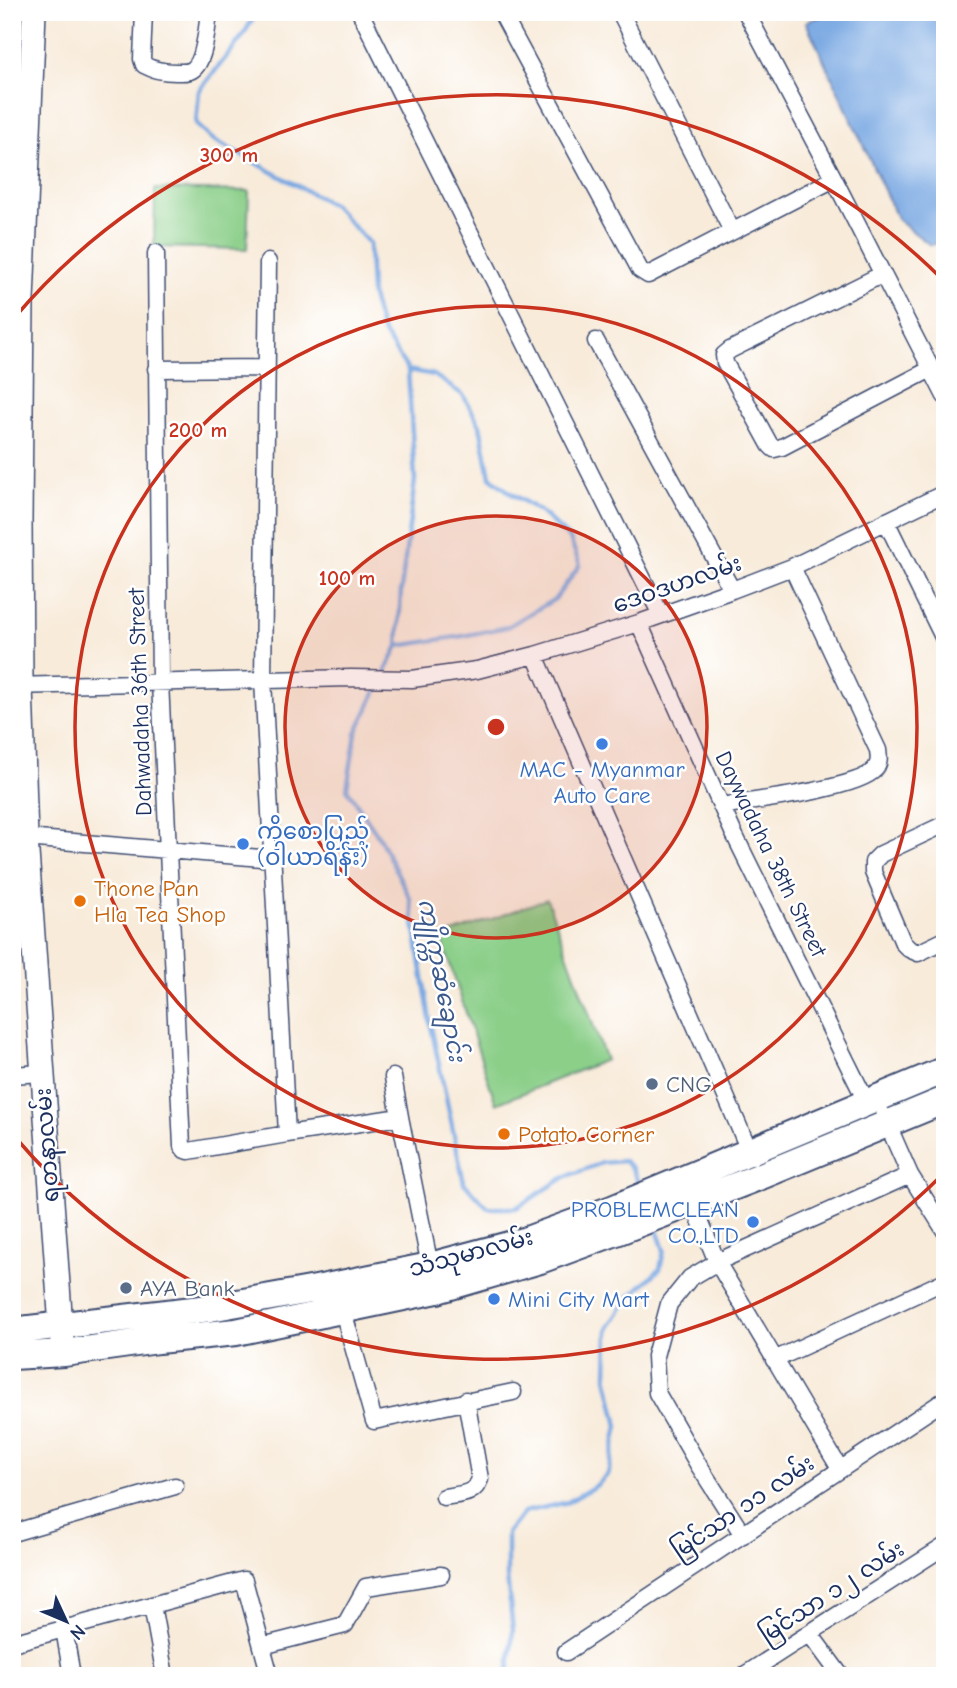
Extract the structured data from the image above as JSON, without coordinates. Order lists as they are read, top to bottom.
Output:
{
  "streets": {
    "main road": ["ရတနာလမ်း", "သံသုမာလမ်း"],
    "street": [
      "ဒေဝဒဟလမ်း",
      "Dahwadaha 36th Street",
      "Daywadaha 38th Street",
      "မြင်သာ ၁၁ လမ်း",
      "မြင်သာ ၁၂ လမ်း"
    ]
  },
  "crossings": [
    ["ဒေဝဒဟလမ်း", "Dahwadaha 36th Street"],
    ["ဒေဝဒဟလမ်း", "Daywadaha 38th Street"],
    ["ဒေဝဒဟလမ်း", "ရတနာလမ်း"],
    ["Daywadaha 38th Street", "သံသုမာလမ်း"],
    ["ရတနာလမ်း", "သံသုမာလမ်း"]
  ],
  "water": ["ကျိုက္ကဆံချောင်း"],
  "places": [
    "MAC - Myanmar Auto Care",
    "ကိုစောပြည့် (ဝါယာရိန်း)",
    "Thone Pan Hla Tea Shop",
    "CNG",
    "Potato Corner",
    "PROBLEMCLEAN CO.,LTD",
    "AYA Bank",
    "Mini City Mart"
  ],
  "north": "bottom right",
  "rings": ["300 m", "200 m", "100 m"]
}
